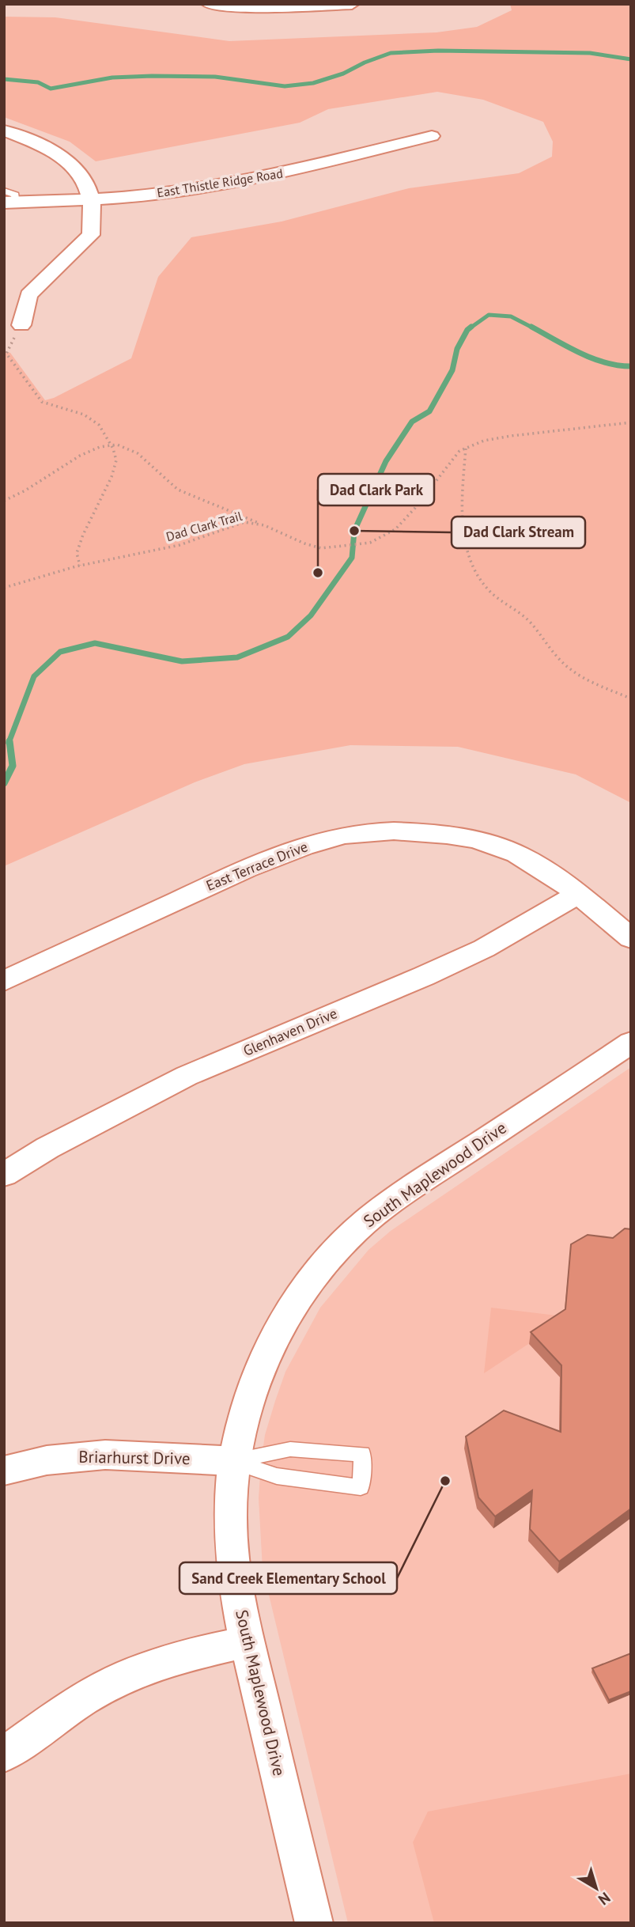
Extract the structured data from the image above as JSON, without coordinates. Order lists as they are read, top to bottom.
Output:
{
  "streets": {
    "street": [
      "East Thistle Ridge Road",
      "East Terrace Drive",
      "Glenhaven Drive",
      "South Maplewood Drive",
      "Briarhurst Drive"
    ],
    "path": ["Dad Clark Trail"]
  },
  "crossings": [
    ["East Terrace Drive", "Glenhaven Drive"],
    ["South Maplewood Drive", "Briarhurst Drive"]
  ],
  "places": ["Dad Clark Stream", "Dad Clark Park", "Sand Creek Elementary School"],
  "north": "bottom right"
}
